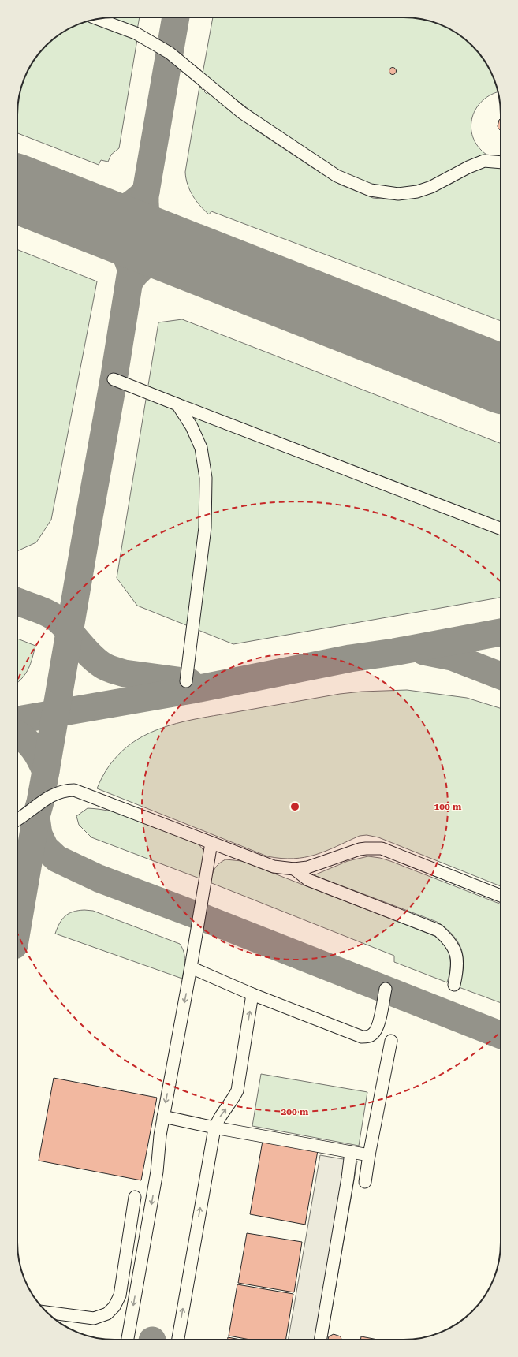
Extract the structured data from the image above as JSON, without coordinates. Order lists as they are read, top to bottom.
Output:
{
  "rings": ["100 m", "200 m"]
}
